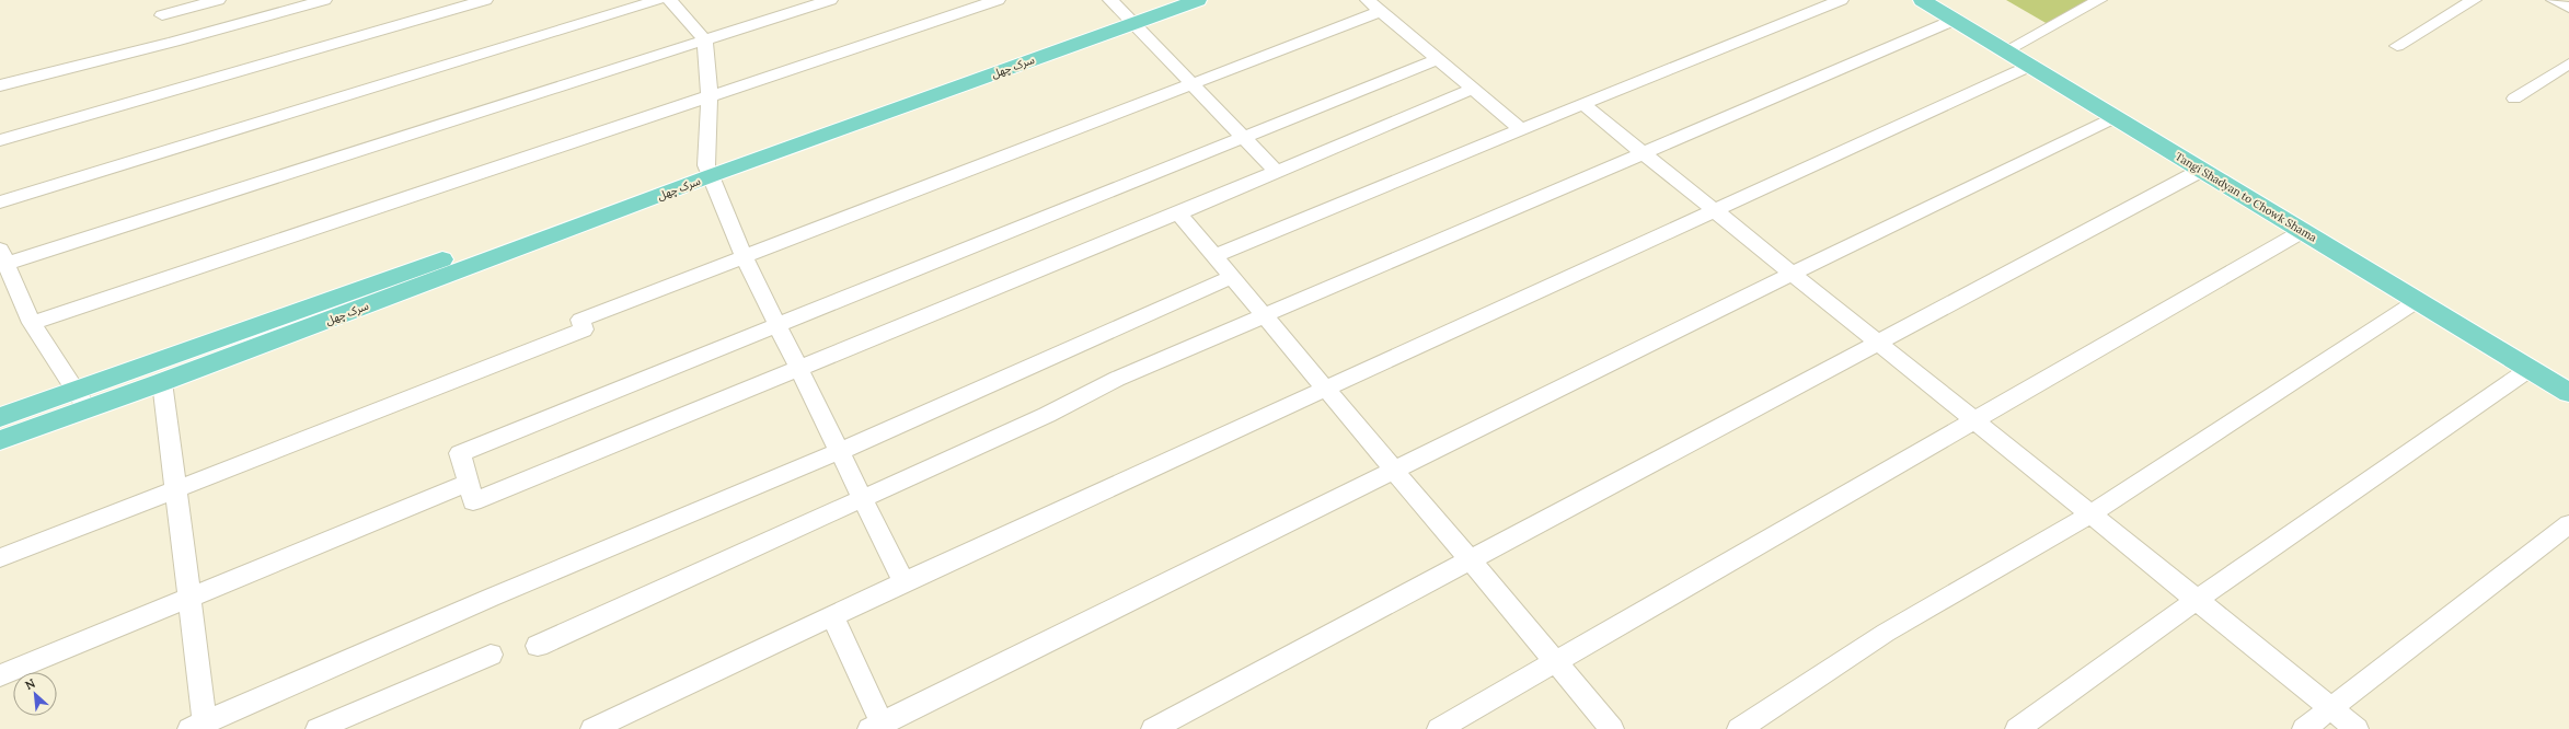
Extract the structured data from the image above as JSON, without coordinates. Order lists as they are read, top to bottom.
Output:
{
  "streets": {
    "main road": ["سرک چهل", "Tangi Shadyan to Chowk Shama"]
  },
  "north": "top left"
}
